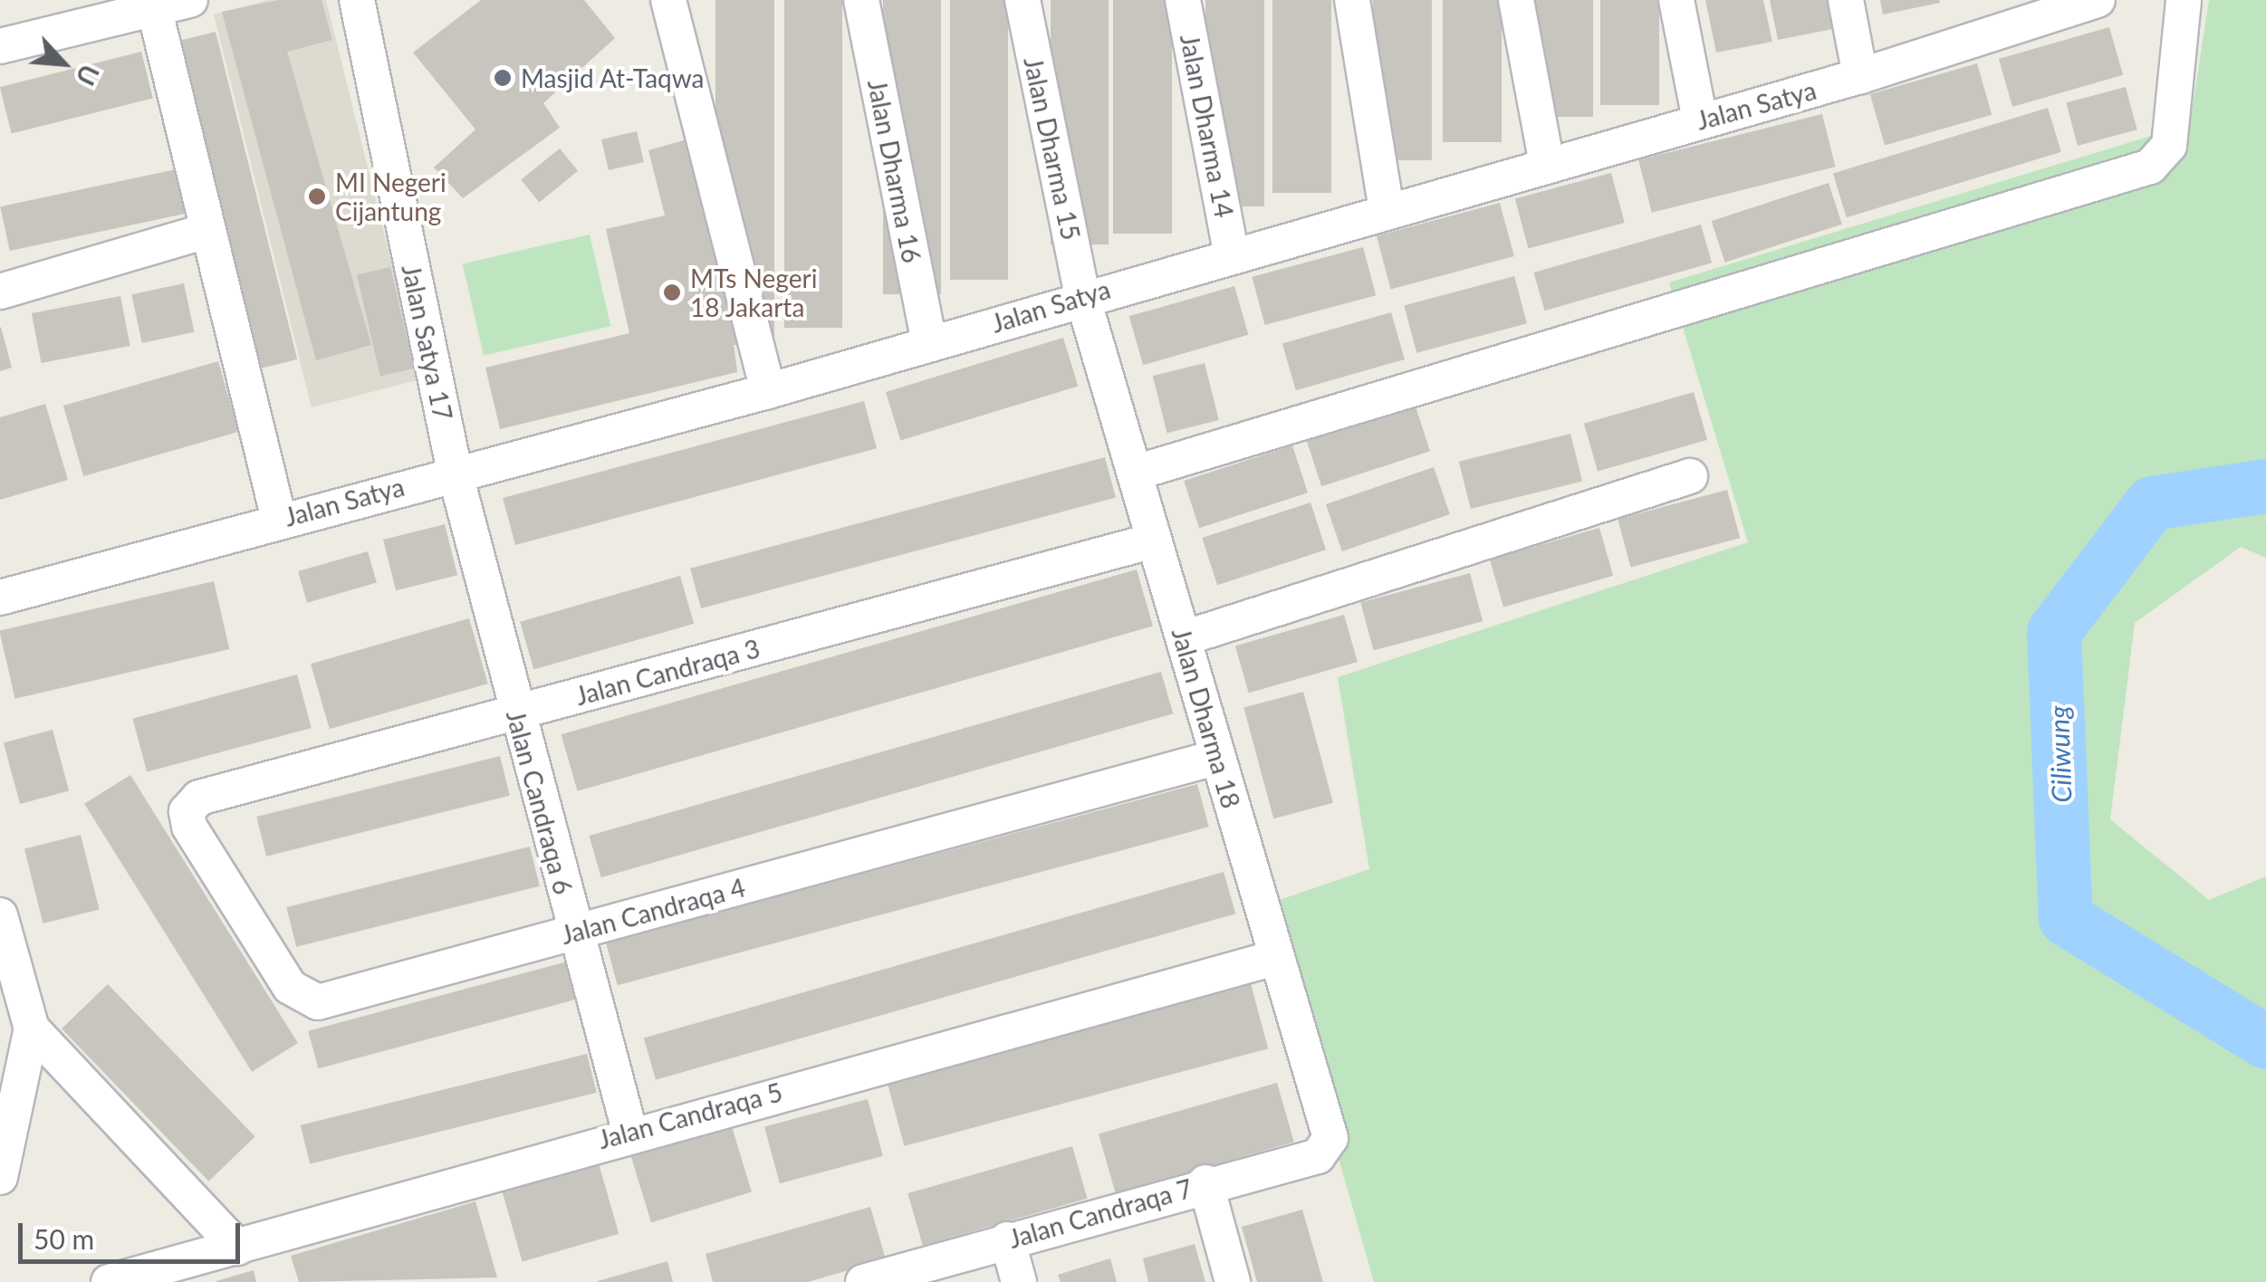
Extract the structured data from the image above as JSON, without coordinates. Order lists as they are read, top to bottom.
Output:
{
  "streets": {
    "street": [
      "Jalan Satya",
      "Jalan Dharma 14",
      "Jalan Dharma 15",
      "Jalan Dharma 16",
      "Jalan Satya 17",
      "Jalan Candraqa 3",
      "Jalan Dharma 18",
      "Jalan Candraqa 6",
      "Jalan Candraqa 4",
      "Jalan Candraqa 5",
      "Jalan Candraqa 7"
    ]
  },
  "crossings": [
    ["Jalan Satya", "Jalan Dharma 14"],
    ["Jalan Satya", "Jalan Dharma 15"],
    ["Jalan Satya", "Jalan Dharma 16"],
    ["Jalan Satya", "Jalan Satya 17"],
    ["Jalan Satya", "Jalan Dharma 18"],
    ["Jalan Satya", "Jalan Candraqa 6"],
    ["Jalan Dharma 15", "Jalan Dharma 18"],
    ["Jalan Satya 17", "Jalan Candraqa 6"],
    ["Jalan Candraqa 3", "Jalan Dharma 18"],
    ["Jalan Candraqa 3", "Jalan Candraqa 6"],
    ["Jalan Candraqa 3", "Jalan Candraqa 4"],
    ["Jalan Dharma 18", "Jalan Candraqa 4"],
    ["Jalan Dharma 18", "Jalan Candraqa 5"],
    ["Jalan Dharma 18", "Jalan Candraqa 7"],
    ["Jalan Candraqa 6", "Jalan Candraqa 4"],
    ["Jalan Candraqa 6", "Jalan Candraqa 5"]
  ],
  "water": ["Ciliwung"],
  "places": ["Masjid At-Taqwa", "MI Negeri Cijantung", "MTs Negeri 18 Jakarta"],
  "scale_bar": "50 m",
  "north": "bottom right"
}
